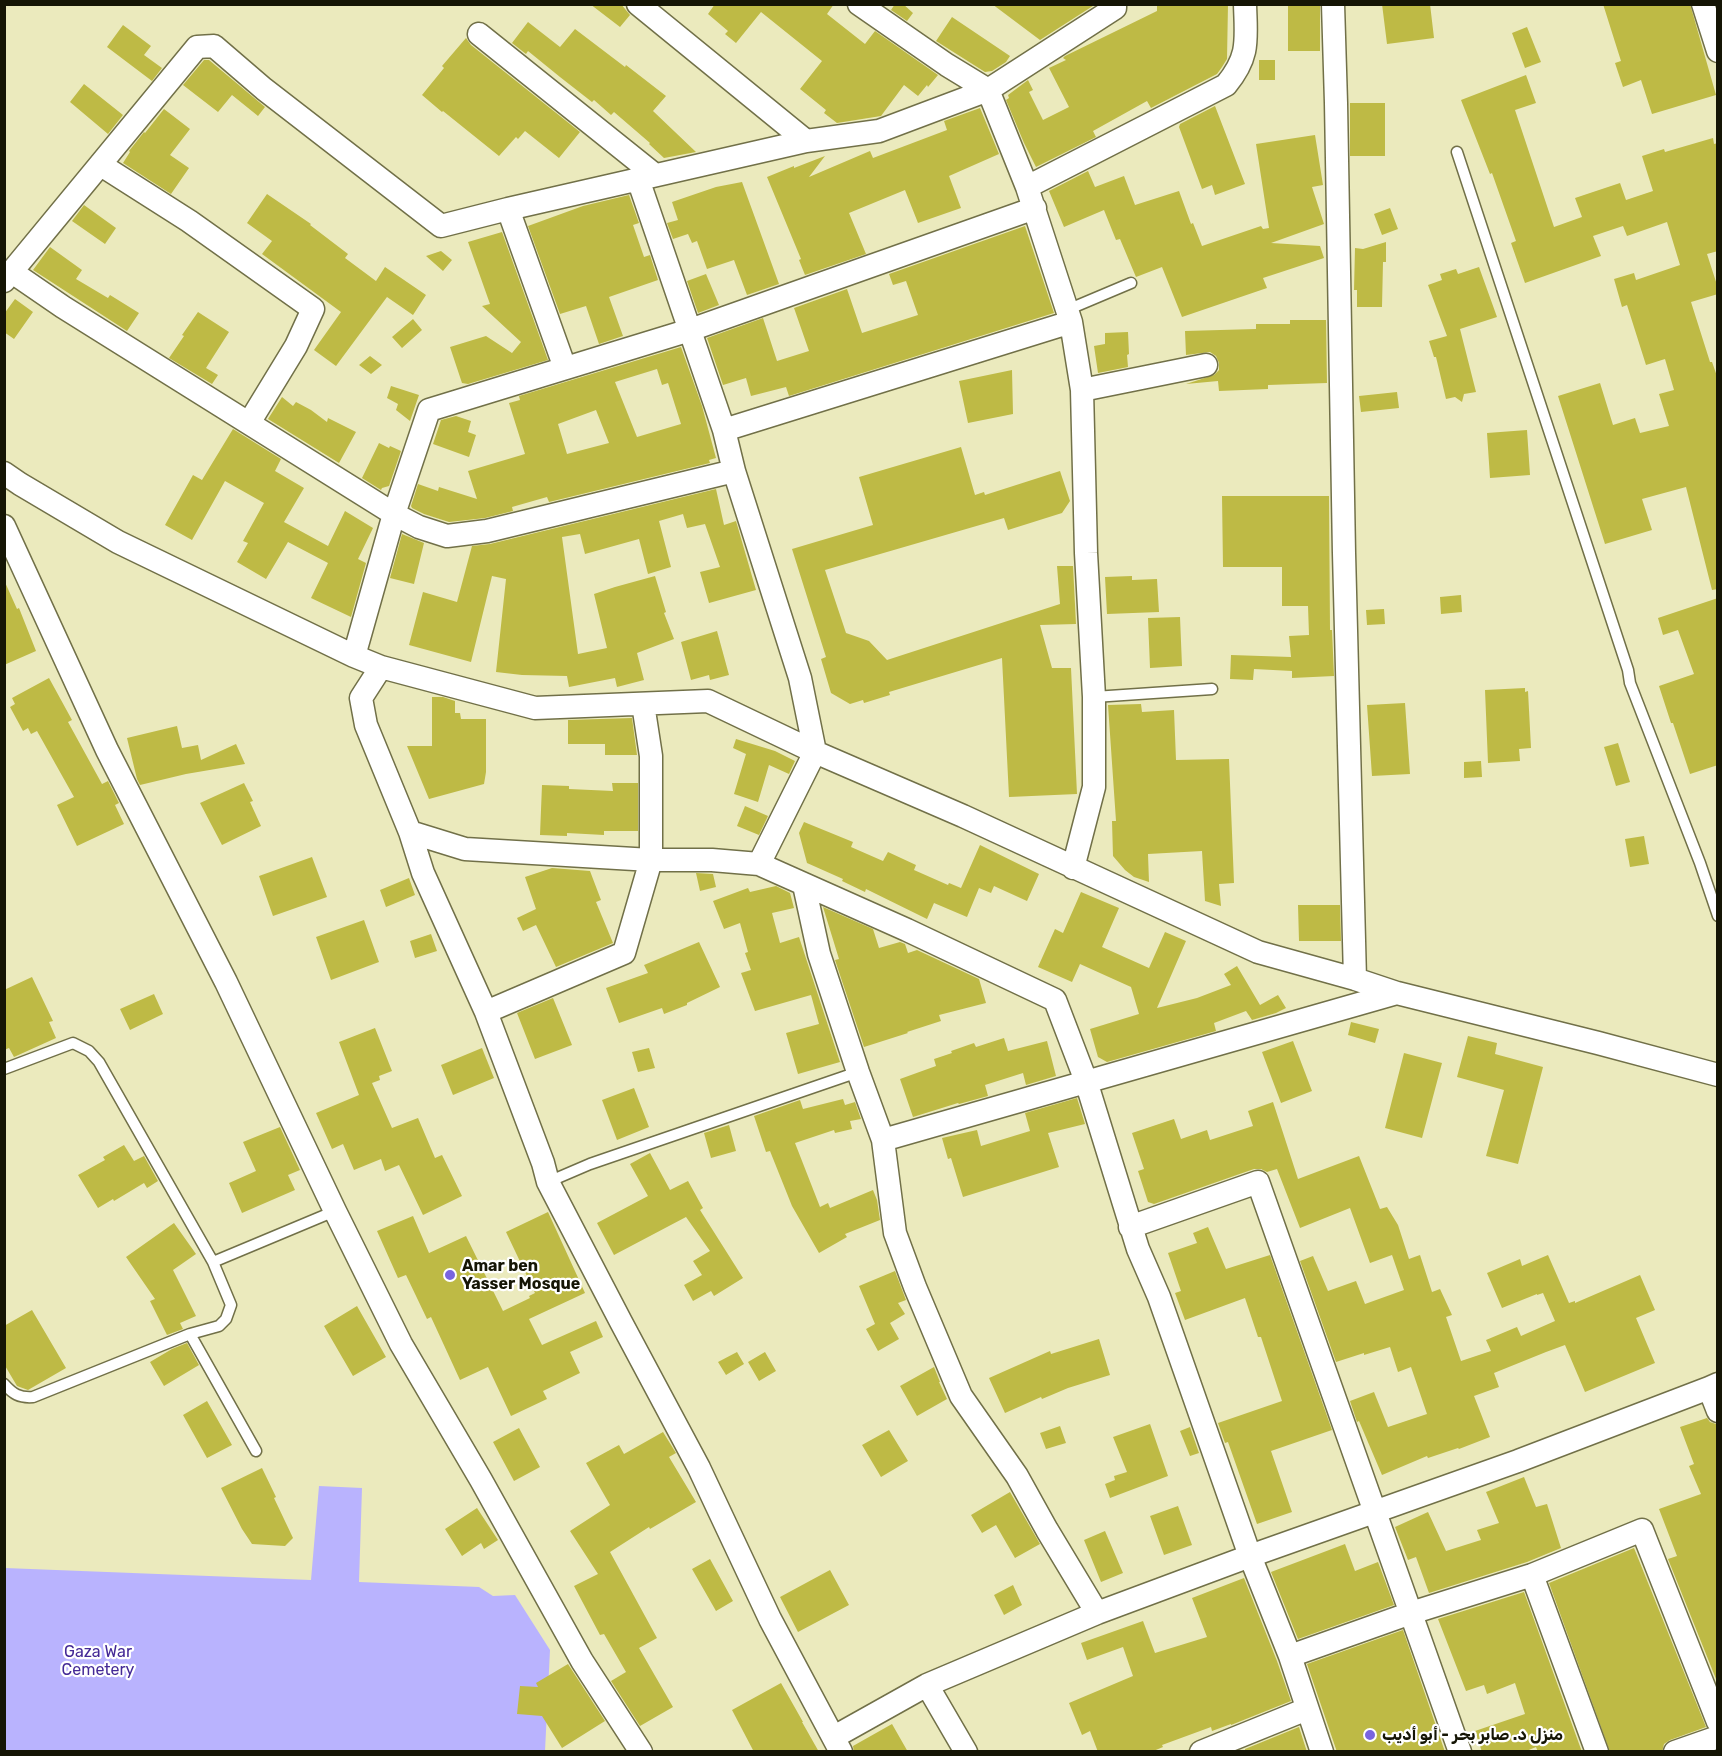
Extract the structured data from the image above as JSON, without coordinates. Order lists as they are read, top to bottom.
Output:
{
  "parks": ["Gaza War Cemetery"],
  "places": ["Amar ben Yasser Mosque", "منزل د. صابر بحر - أبو أديب"]
}
